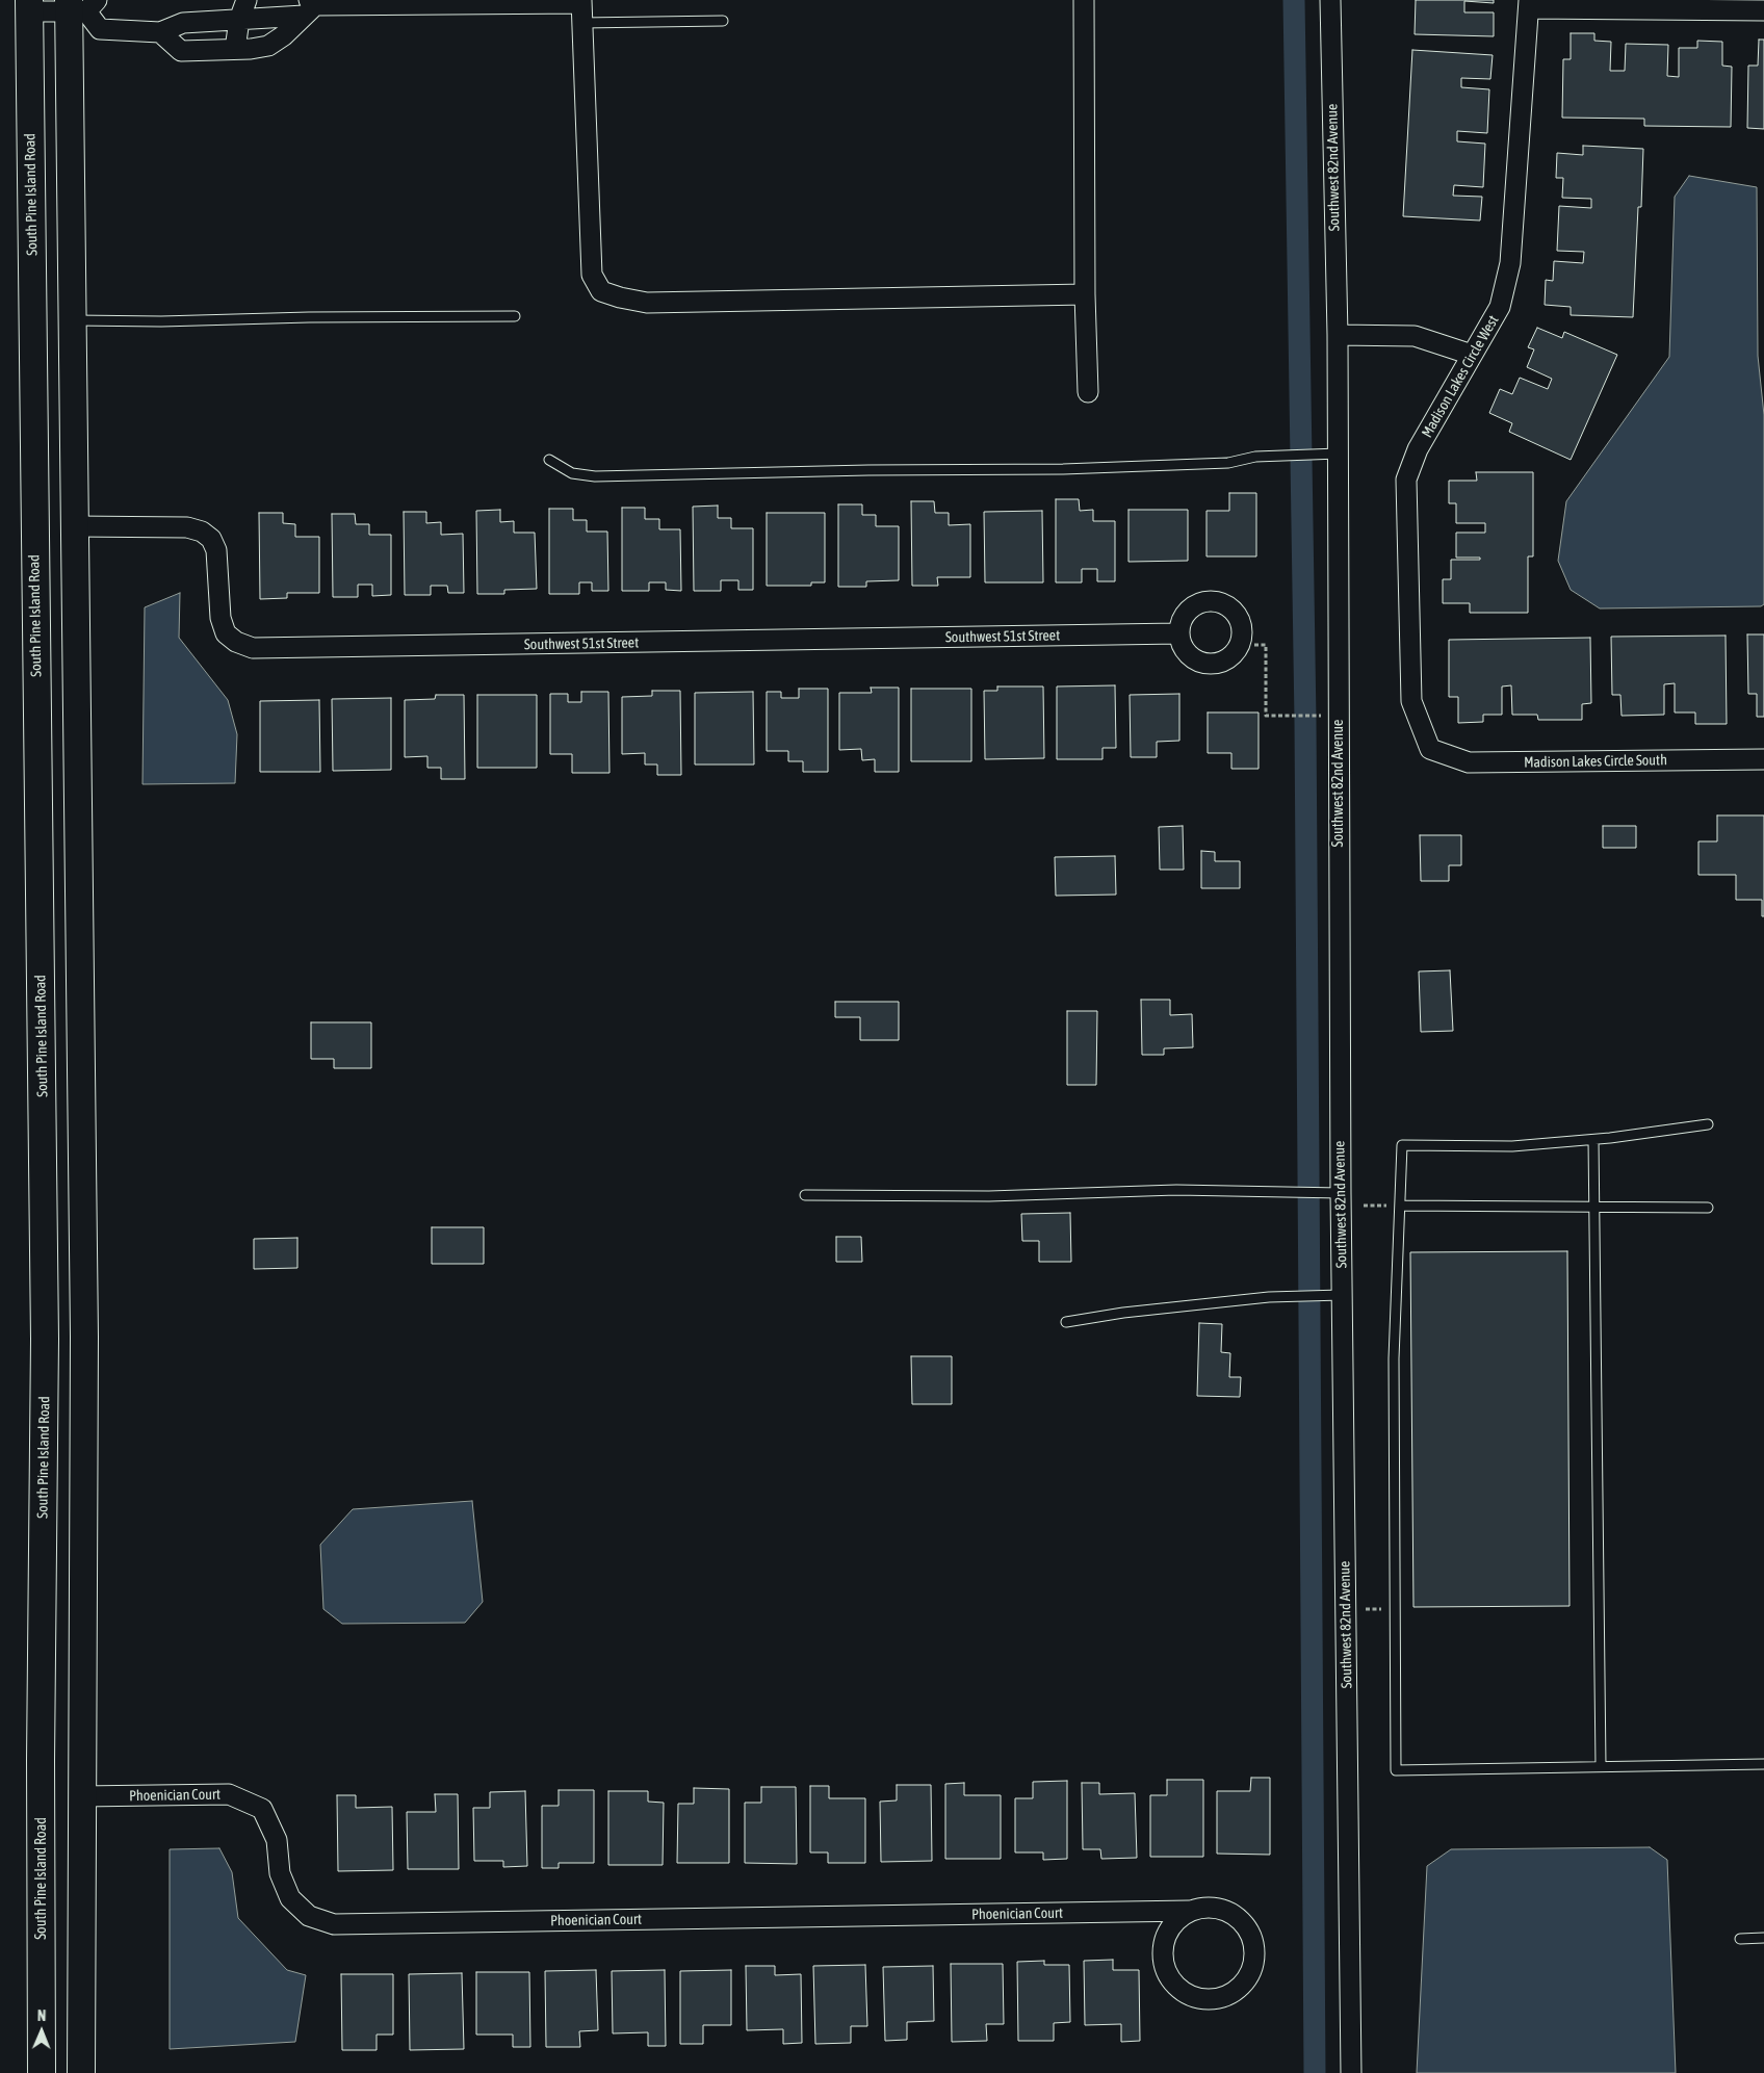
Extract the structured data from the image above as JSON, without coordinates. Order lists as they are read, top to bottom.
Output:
{
  "streets": {
    "main road": ["South Pine Island Road"],
    "street": [
      "Southwest 82nd Avenue",
      "Madison Lakes Circle West",
      "Southwest 51st Street",
      "Madison Lakes Circle South",
      "Phoenician Court"
    ]
  },
  "crossings": [
    ["Madison Lakes Circle West", "Madison Lakes Circle South"]
  ],
  "north": "top"
}
